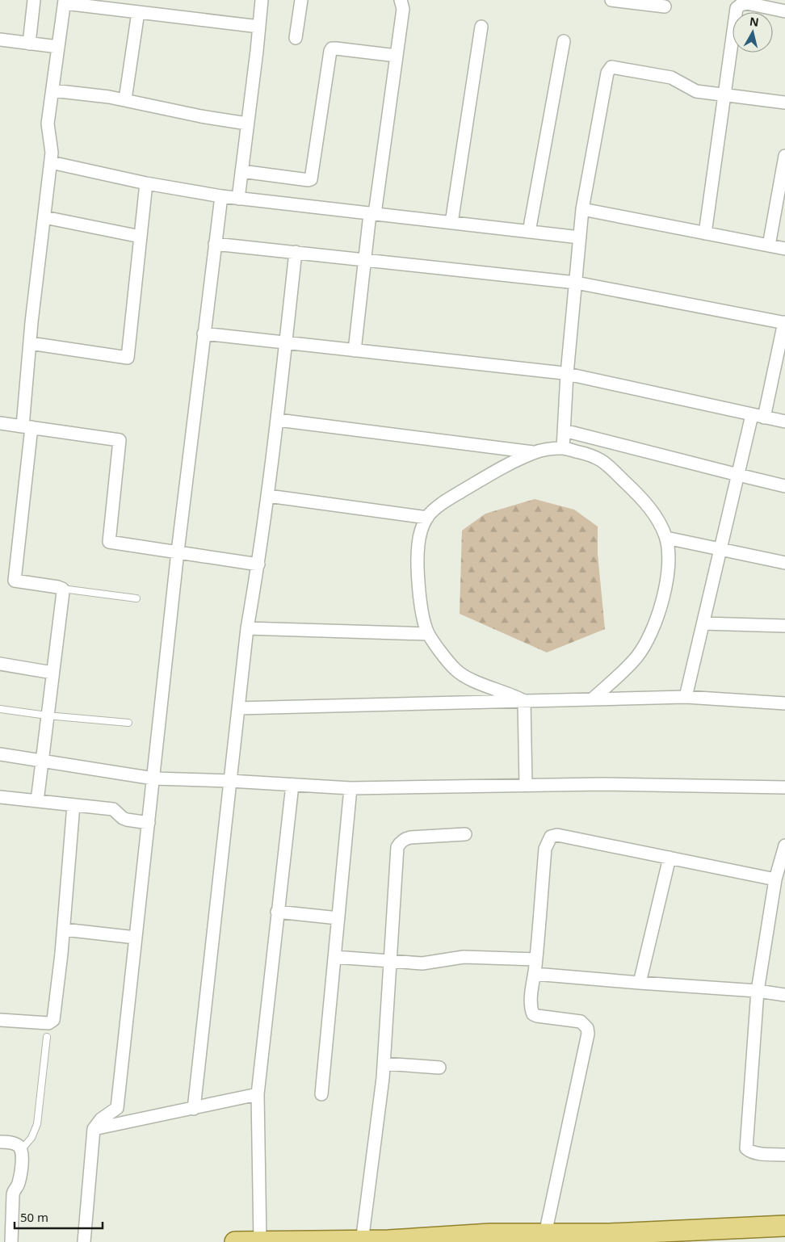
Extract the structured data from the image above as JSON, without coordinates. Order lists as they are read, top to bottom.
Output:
{
  "scale_bar": "50 m",
  "north": "top"
}
